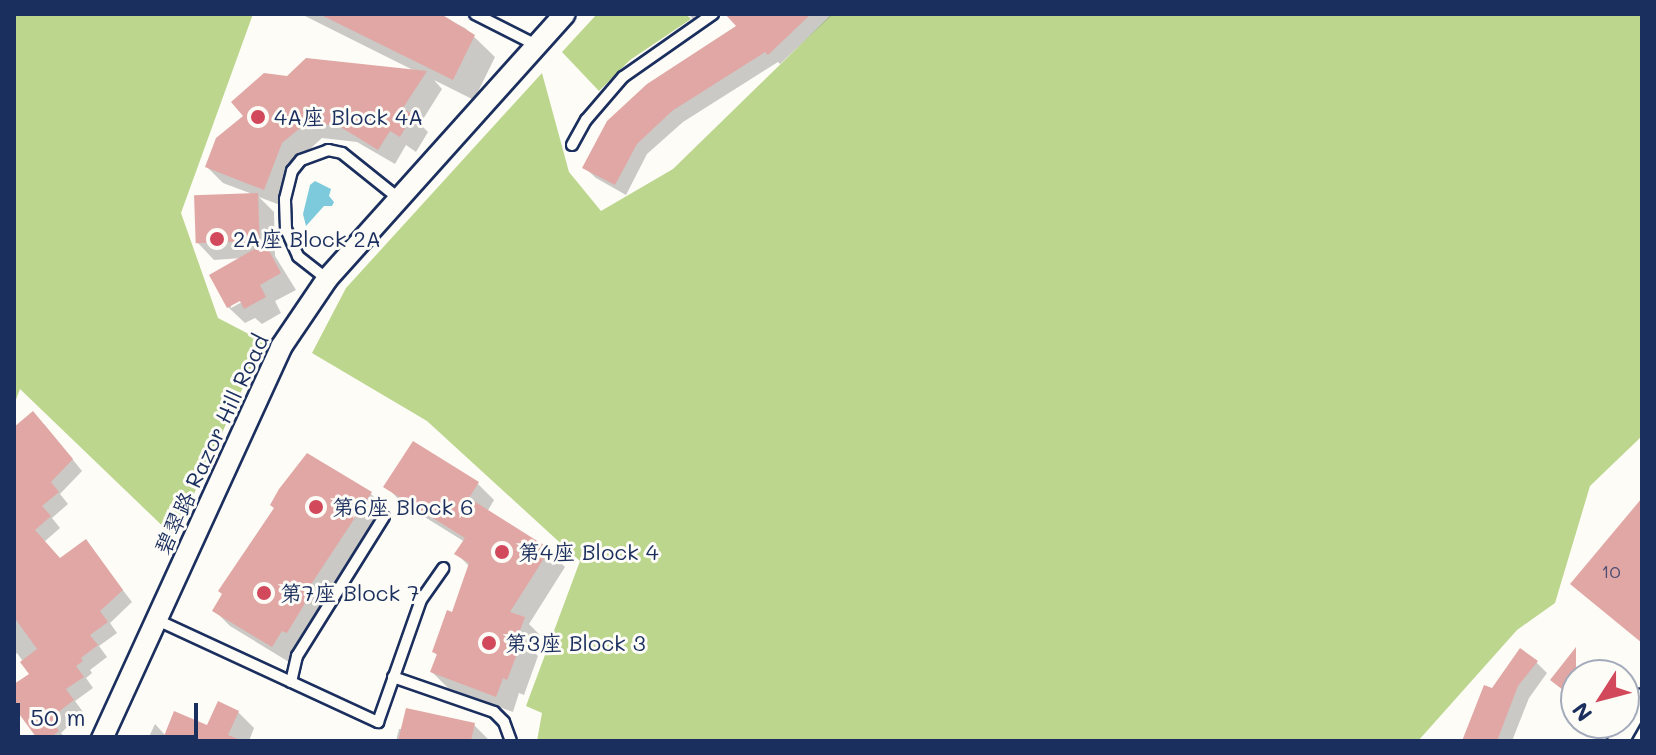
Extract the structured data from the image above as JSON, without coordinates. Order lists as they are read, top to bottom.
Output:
{
  "streets": {
    "street": ["碧翠路 Razor Hill Road"]
  },
  "places": [
    "4A座 Block 4A",
    "2A座 Block 2A",
    "第6座 Block 6",
    "第4座 Block 4",
    "第7座 Block 7",
    "第3座 Block 3"
  ],
  "house_numbers": ["10"],
  "scale_bar": "50 m",
  "north": "bottom left"
}
